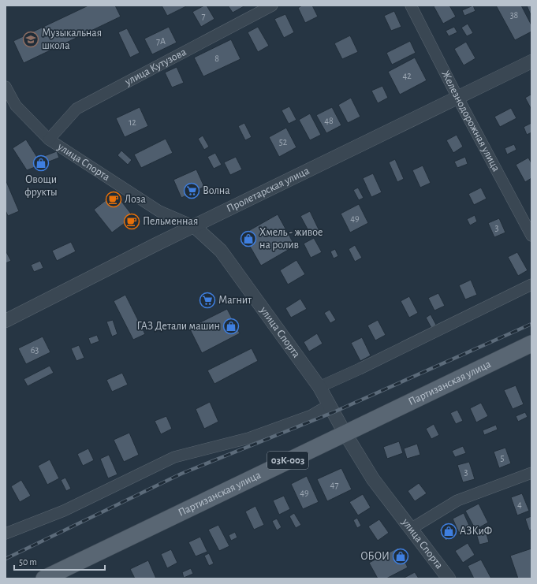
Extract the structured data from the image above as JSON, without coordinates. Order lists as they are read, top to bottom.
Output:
{
  "streets": {
    "main road": ["Партизанская улица", "03К-003"],
    "street": [
      "улица Кутузова",
      "Железнодорожная улица",
      "улица Спорта",
      "Пролетарская улица"
    ]
  },
  "crossings": [
    ["улица Кутузова", "улица Спорта"],
    ["Железнодорожная улица", "Пролетарская улица"],
    ["улица Спорта", "Пролетарская улица"],
    ["улица Спорта", "Партизанская улица"]
  ],
  "places": {
    "school or university": ["Музыкальная школа"],
    "shop": [
      "Овощи фрукты",
      "Хмель - живое на ролив",
      "ГАЗ Детали машин",
      "АЗКиФ",
      "ОБОИ"
    ],
    "supermarket": ["Волна", "Магнит"],
    "cafe": ["Лоза", "Пельменная"]
  },
  "house_numbers": [
    "38",
    "7",
    "7А",
    "8",
    "42",
    "48",
    "12",
    "52",
    "49",
    "3",
    "63",
    "5",
    "3",
    "47",
    "49",
    "4"
  ],
  "scale_bar": "50 m"
}
